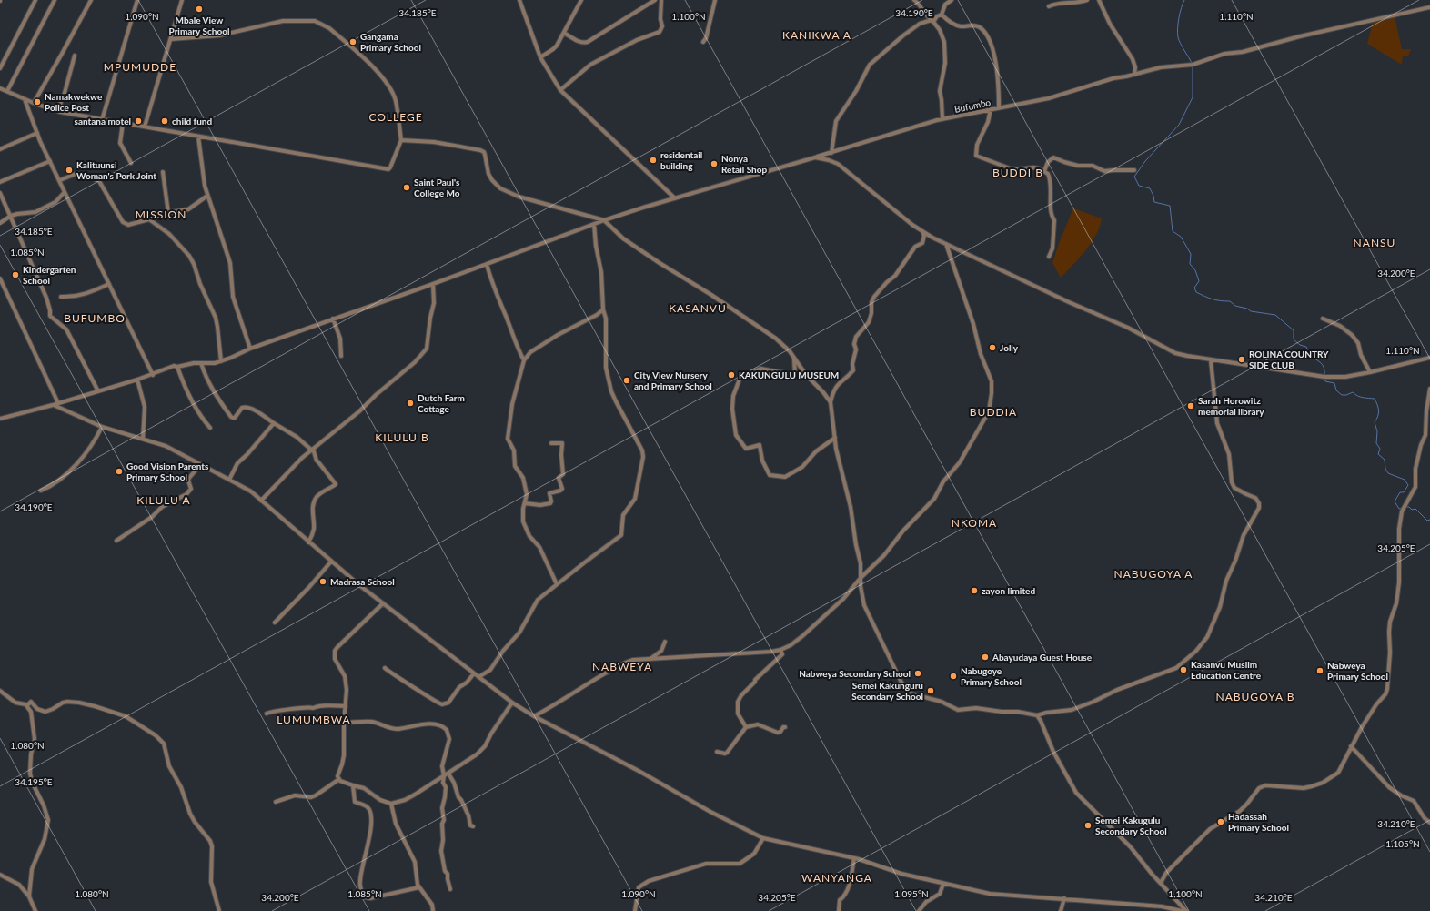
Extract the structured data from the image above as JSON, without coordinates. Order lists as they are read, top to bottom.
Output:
{
  "streets": {
    "street": ["Bufumbo"]
  },
  "districts": [
    "KANIKWA A",
    "MPUMUDDE",
    "COLLEGE",
    "BUDDI B",
    "MISSION",
    "NANSU",
    "KASANVU",
    "BUFUMBO",
    "BUDDIA",
    "KILULU B",
    "KILULU A",
    "NKOMA",
    "NABUGOYA A",
    "NABWEYA",
    "NABUGOYA B",
    "LUMUMBWA",
    "WANYANGA"
  ],
  "places": [
    "Mbale View Primary School",
    "Gangama Primary School",
    "Namakwekwe Police Post",
    "santana motel",
    "child fund",
    "residentail building",
    "Nonya Retail Shop",
    "Kalituunsi Woman's Pork Joint",
    "Saint Paul's College Mo",
    "Kindergarten School",
    "Jolly",
    "ROLINA COUNTRY SIDE CLUB",
    "KAKUNGULU MUSEUM",
    "City View Nursery and Primary School",
    "Dutch Farm Cottage",
    "Sarah Horowitz memorial library",
    "Good Vision Parents Primary School",
    "Madrasa School",
    "zayon limited",
    "Abayudaya Guest House",
    "Kasanvu Muslim Education Centre",
    "Nabweya Primary School",
    "Nabweya Secondary School",
    "Nabugoye Primary School",
    "Semei Kakunguru Secondary School",
    "Hadassah Primary School",
    "Semei Kakugulu Secondary School"
  ],
  "coordinates": [
    "34.185°E",
    "34.190°E",
    "1.090°N",
    "1.100°N",
    "1.110°N",
    "1.085°N",
    "34.200°E",
    "34.205°E",
    "1.080°N",
    "34.195°E",
    "34.210°E",
    "1.105°N",
    "1.095°N"
  ]
}
